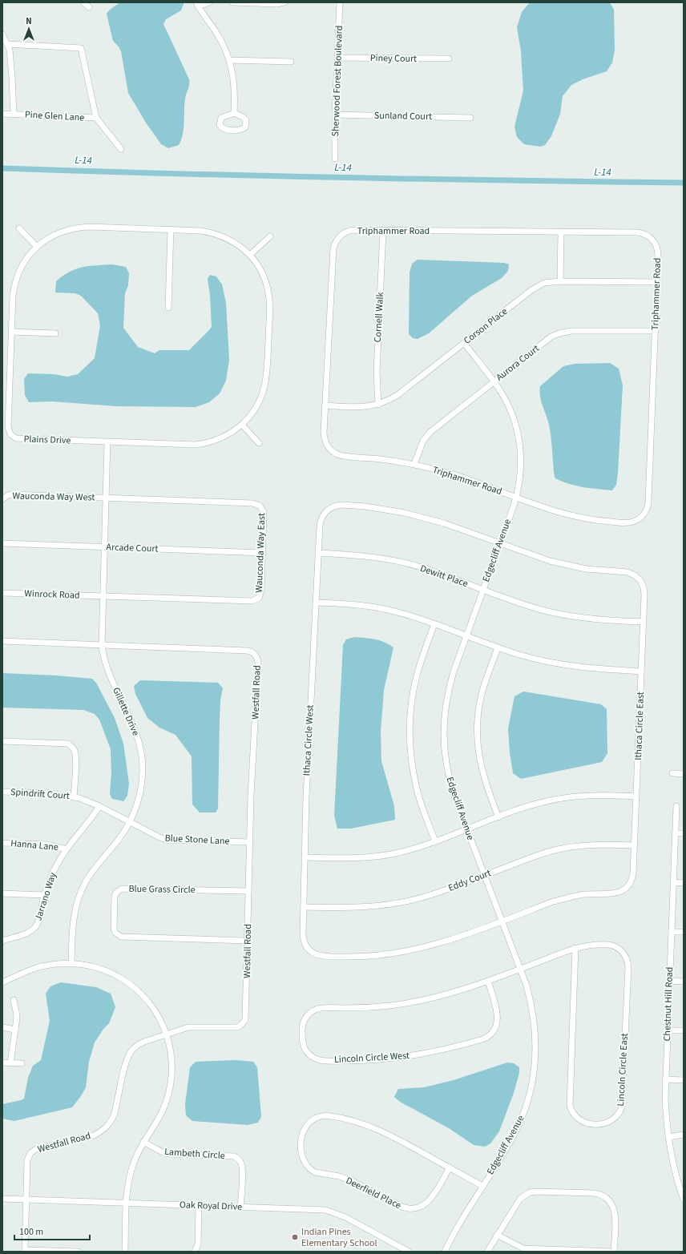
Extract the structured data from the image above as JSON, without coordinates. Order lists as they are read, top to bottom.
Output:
{
  "streets": {
    "street": [
      "Piney Court",
      "Sherwood Forest Boulevard",
      "Pine Glen Lane",
      "Sunland Court",
      "Triphammer Road",
      "Cornell Walk",
      "Corson Place",
      "Aurora Court",
      "Plains Drive",
      "Wauconda Way West",
      "Arcade Court",
      "Edgecliff Avenue",
      "Wauconda Way East",
      "Dewitt Place",
      "Winrock Road",
      "Westfall Road",
      "Gillette Drive",
      "Ithaca Circle East",
      "Ithaca Circle West",
      "Spindrift Court",
      "Blue Stone Lane",
      "Hanna Lane",
      "Eddy Court",
      "Blue Grass Circle",
      "Jarrano Way",
      "Chestnut Hill Road",
      "Lincoln Circle West",
      "Lincoln Circle East",
      "Lambeth Circle",
      "Deerfield Place",
      "Oak Royal Drive"
    ]
  },
  "crossings": [
    ["Piney Court", "Sherwood Forest Boulevard"],
    ["Sherwood Forest Boulevard", "Sunland Court"],
    ["Triphammer Road", "Cornell Walk"],
    ["Triphammer Road", "Corson Place"],
    ["Triphammer Road", "Aurora Court"],
    ["Triphammer Road", "Edgecliff Avenue"],
    ["Cornell Walk", "Corson Place"],
    ["Corson Place", "Edgecliff Avenue"],
    ["Aurora Court", "Edgecliff Avenue"],
    ["Plains Drive", "Gillette Drive"],
    ["Wauconda Way West", "Wauconda Way East"],
    ["Wauconda Way West", "Gillette Drive"],
    ["Arcade Court", "Wauconda Way East"],
    ["Arcade Court", "Gillette Drive"],
    ["Edgecliff Avenue", "Dewitt Place"],
    ["Edgecliff Avenue", "Ithaca Circle East"],
    ["Edgecliff Avenue", "Ithaca Circle West"],
    ["Edgecliff Avenue", "Eddy Court"],
    ["Edgecliff Avenue", "Lincoln Circle West"],
    ["Edgecliff Avenue", "Lincoln Circle East"],
    ["Edgecliff Avenue", "Deerfield Place"],
    ["Wauconda Way East", "Winrock Road"],
    ["Wauconda Way East", "Gillette Drive"],
    ["Dewitt Place", "Ithaca Circle East"],
    ["Dewitt Place", "Ithaca Circle West"],
    ["Winrock Road", "Gillette Drive"],
    ["Westfall Road", "Gillette Drive"],
    ["Westfall Road", "Blue Stone Lane"],
    ["Westfall Road", "Blue Grass Circle"],
    ["Westfall Road", "Oak Royal Drive"],
    ["Gillette Drive", "Spindrift Court"],
    ["Gillette Drive", "Blue Stone Lane"],
    ["Ithaca Circle East", "Ithaca Circle West"],
    ["Ithaca Circle East", "Eddy Court"],
    ["Ithaca Circle West", "Eddy Court"],
    ["Spindrift Court", "Blue Stone Lane"],
    ["Spindrift Court", "Jarrano Way"],
    ["Hanna Lane", "Jarrano Way"],
    ["Lincoln Circle West", "Lincoln Circle East"],
    ["Lambeth Circle", "Oak Royal Drive"]
  ],
  "water": ["L-14"],
  "places": ["Indian Pines Elementary School"],
  "scale_bar": "100 m",
  "north": "top"
}
